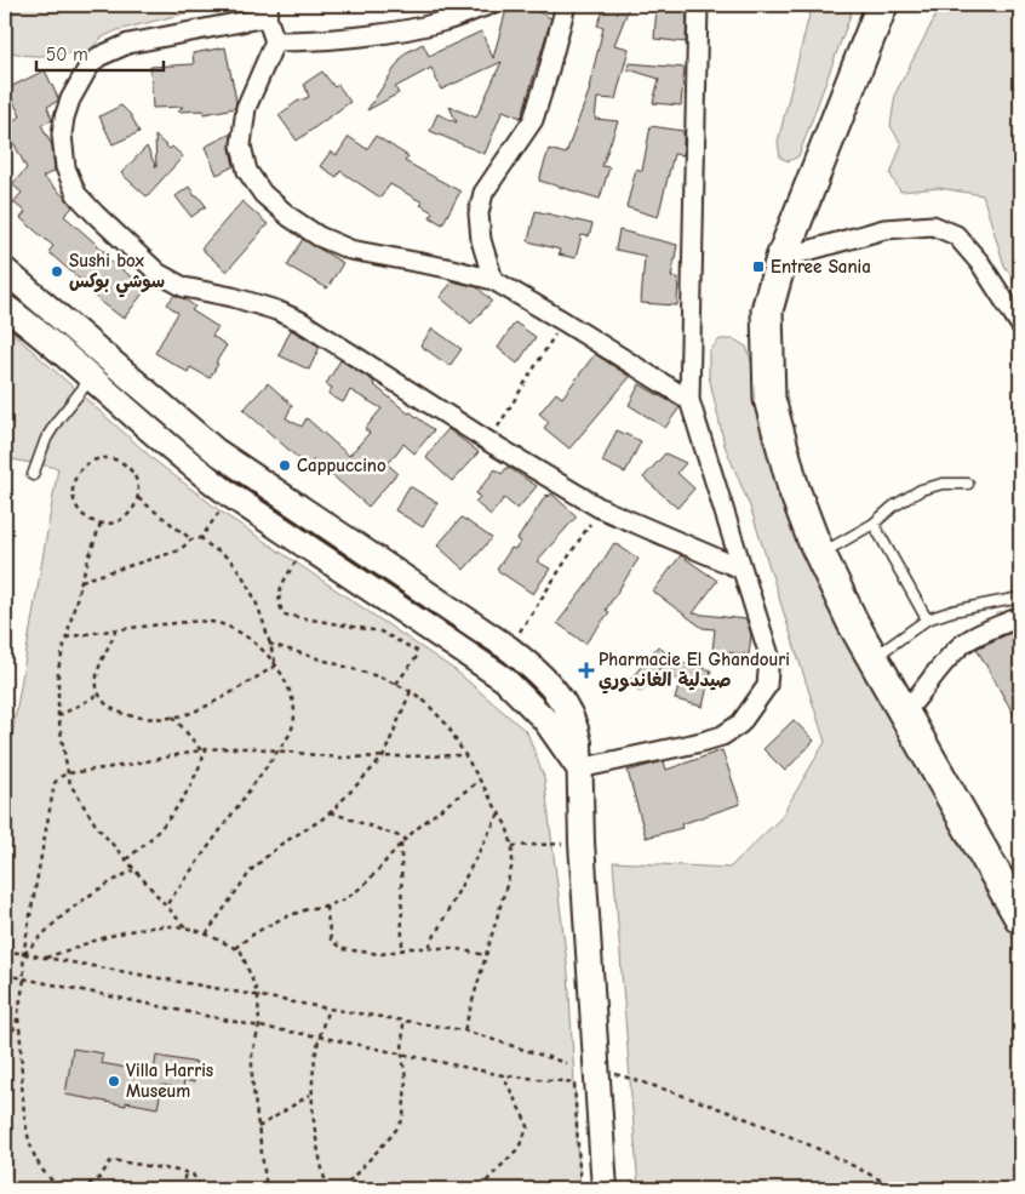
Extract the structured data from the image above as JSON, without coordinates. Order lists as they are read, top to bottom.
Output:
{
  "places": {
    "transit": ["Entree Sania"],
    "other": ["Sushi box سوشي بوكس", "Cappuccino", "Villa Harris Museum"],
    "health": ["Pharmacie El Ghandouri صيدلية الغاندوري"]
  },
  "scale_bar": "50 m"
}
